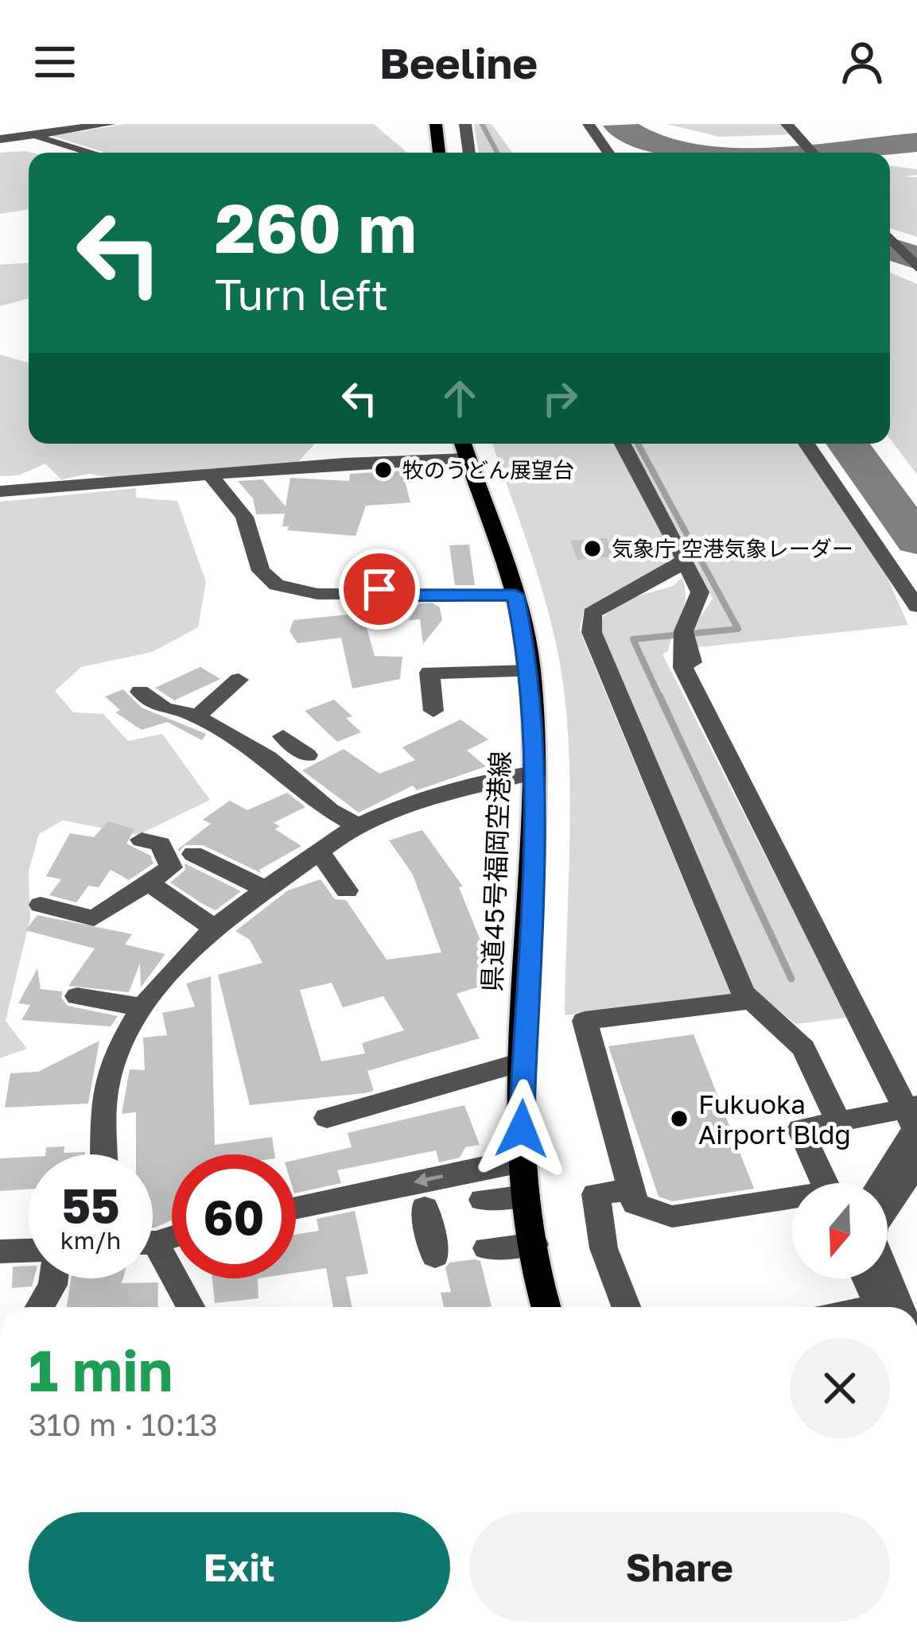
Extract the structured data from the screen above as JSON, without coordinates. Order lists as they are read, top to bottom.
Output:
{
  "streets": {
    "main road": ["県道45号福岡空港線"]
  },
  "places": ["牧のうどん展望台", "気象庁 空港気象レーダー", "Fukuoka Airport Bldg"],
  "north": "bottom",
  "page": {
    "header": "Beeline",
    "turn": ["260 m", "Turn left"],
    "speed": "55 km/h",
    "limit": "60",
    "heading": ["1 min", "310 m · 10:13"],
    "buttons": ["Exit", "Share"]
  }
}
